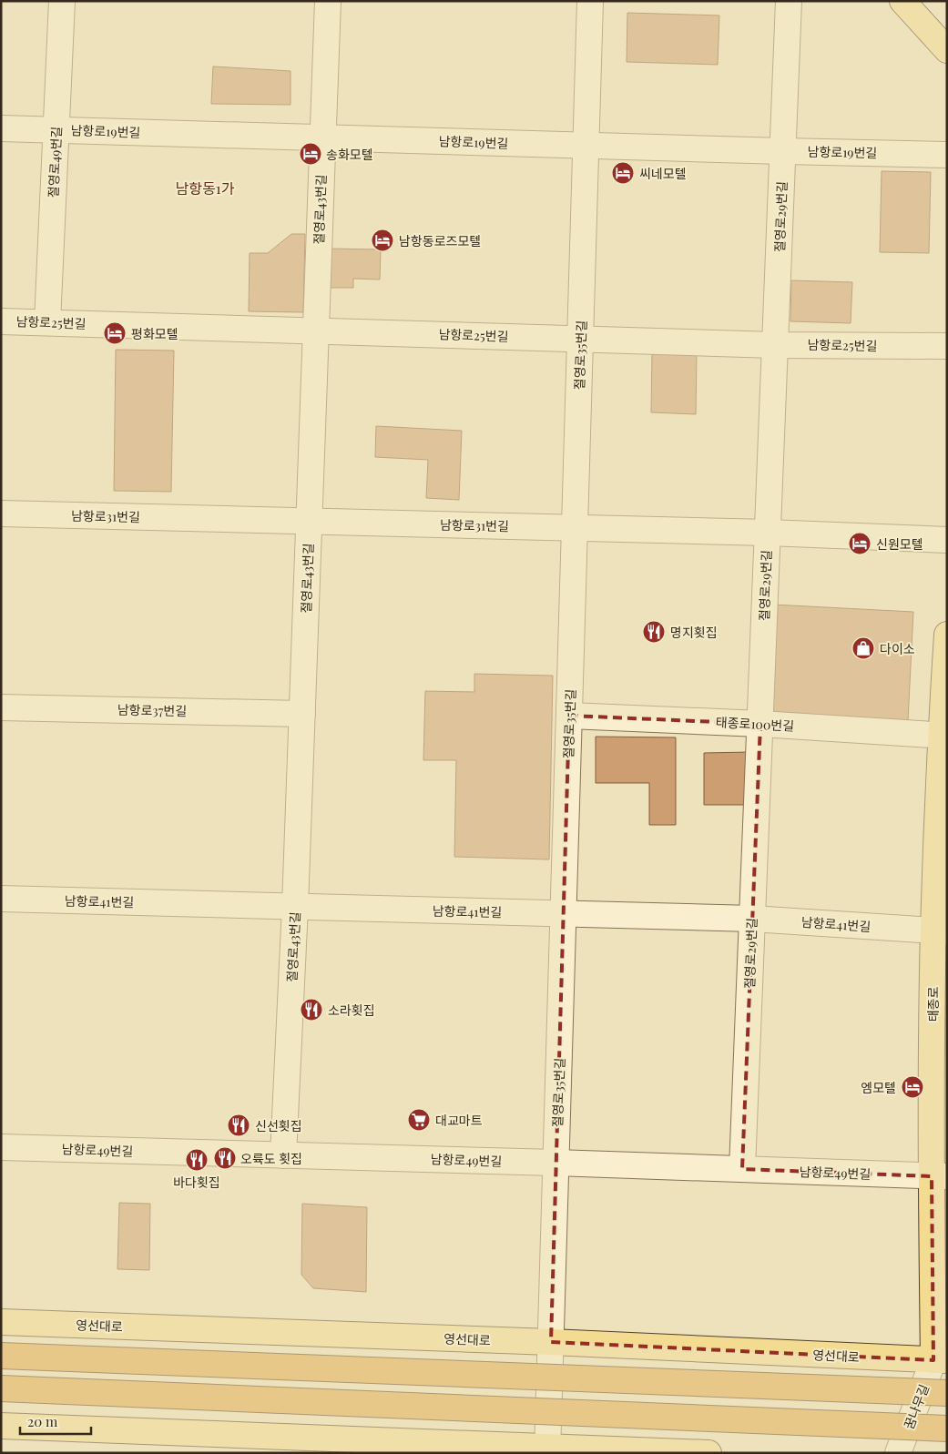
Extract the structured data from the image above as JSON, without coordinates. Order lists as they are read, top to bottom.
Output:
{
  "streets": {
    "main road": ["태종로", "영선대로"],
    "street": [
      "남항로19번길",
      "절영로49번길",
      "절영로43번길",
      "절영로29번길",
      "남항로25번길",
      "절영로35번길",
      "남항로31번길",
      "남항로37번길",
      "태종로100번길",
      "남항로41번길",
      "남항로49번길",
      "꿈나무길"
    ]
  },
  "crossings": [
    ["남항로19번길", "절영로49번길"],
    ["남항로19번길", "절영로43번길"],
    ["남항로19번길", "절영로29번길"],
    ["남항로19번길", "절영로35번길"],
    ["절영로49번길", "남항로25번길"],
    ["절영로43번길", "남항로25번길"],
    ["절영로43번길", "남항로31번길"],
    ["절영로43번길", "남항로37번길"],
    ["절영로43번길", "남항로41번길"],
    ["절영로43번길", "남항로49번길"],
    ["절영로29번길", "남항로25번길"],
    ["절영로29번길", "남항로31번길"],
    ["절영로29번길", "태종로100번길"],
    ["절영로29번길", "남항로41번길"],
    ["절영로29번길", "남항로49번길"],
    ["남항로25번길", "절영로35번길"],
    ["절영로35번길", "남항로31번길"],
    ["절영로35번길", "태종로100번길"],
    ["절영로35번길", "남항로41번길"],
    ["절영로35번길", "남항로49번길"],
    ["절영로35번길", "영선대로"],
    ["태종로100번길", "태종로"],
    ["남항로41번길", "태종로"],
    ["태종로", "남항로49번길"],
    ["태종로", "영선대로"],
    ["태종로", "꿈나무길"],
    ["영선대로", "꿈나무길"]
  ],
  "districts": ["남항동1가"],
  "places": {
    "hotel": [
      "송화모텔",
      "씨네모텔",
      "남항동로즈모텔",
      "평화모텔",
      "신원모텔",
      "엠모텔"
    ],
    "restaurant": [
      "명지횟집",
      "소라횟집",
      "신선횟집",
      "오륙도 횟집",
      "바다횟집"
    ],
    "shop": ["다이소"],
    "supermarket": ["대교마트"]
  },
  "scale_bar": "20 m"
}
